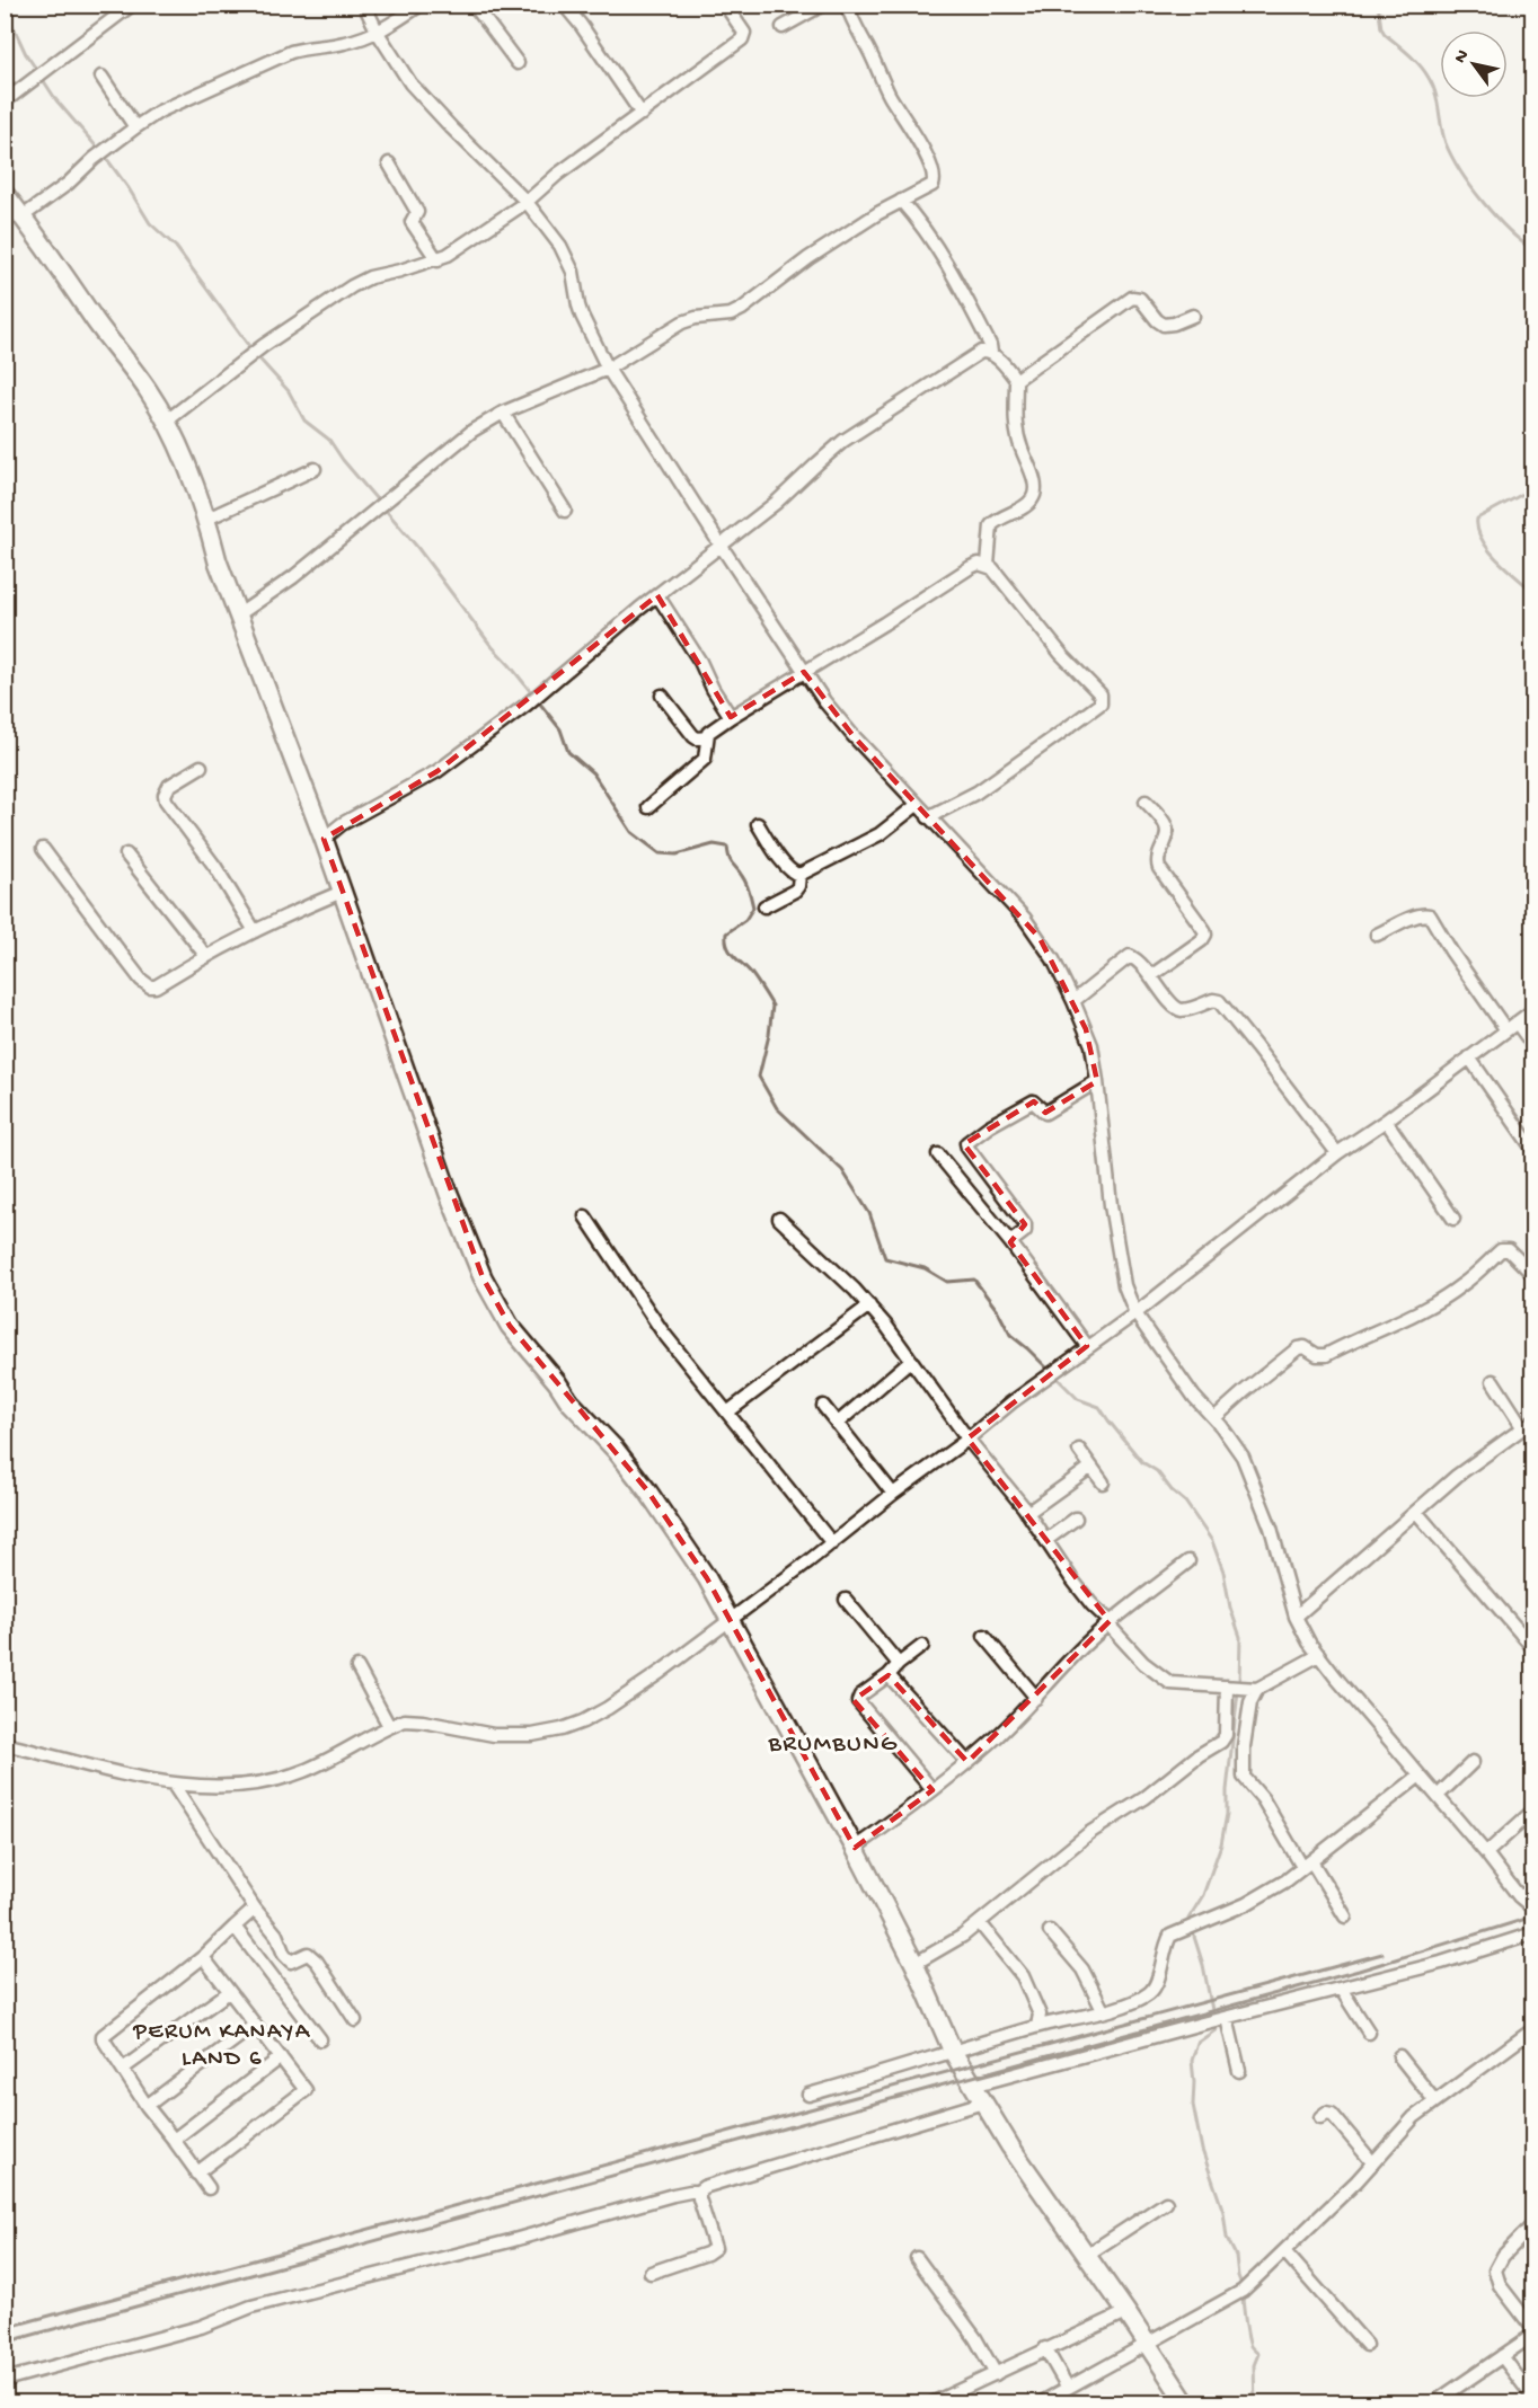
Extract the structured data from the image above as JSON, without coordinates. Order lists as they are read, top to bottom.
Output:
{
  "districts": ["BRUMBUNG", "PERUM KANAYA LAND 6"],
  "north": "top left"
}
